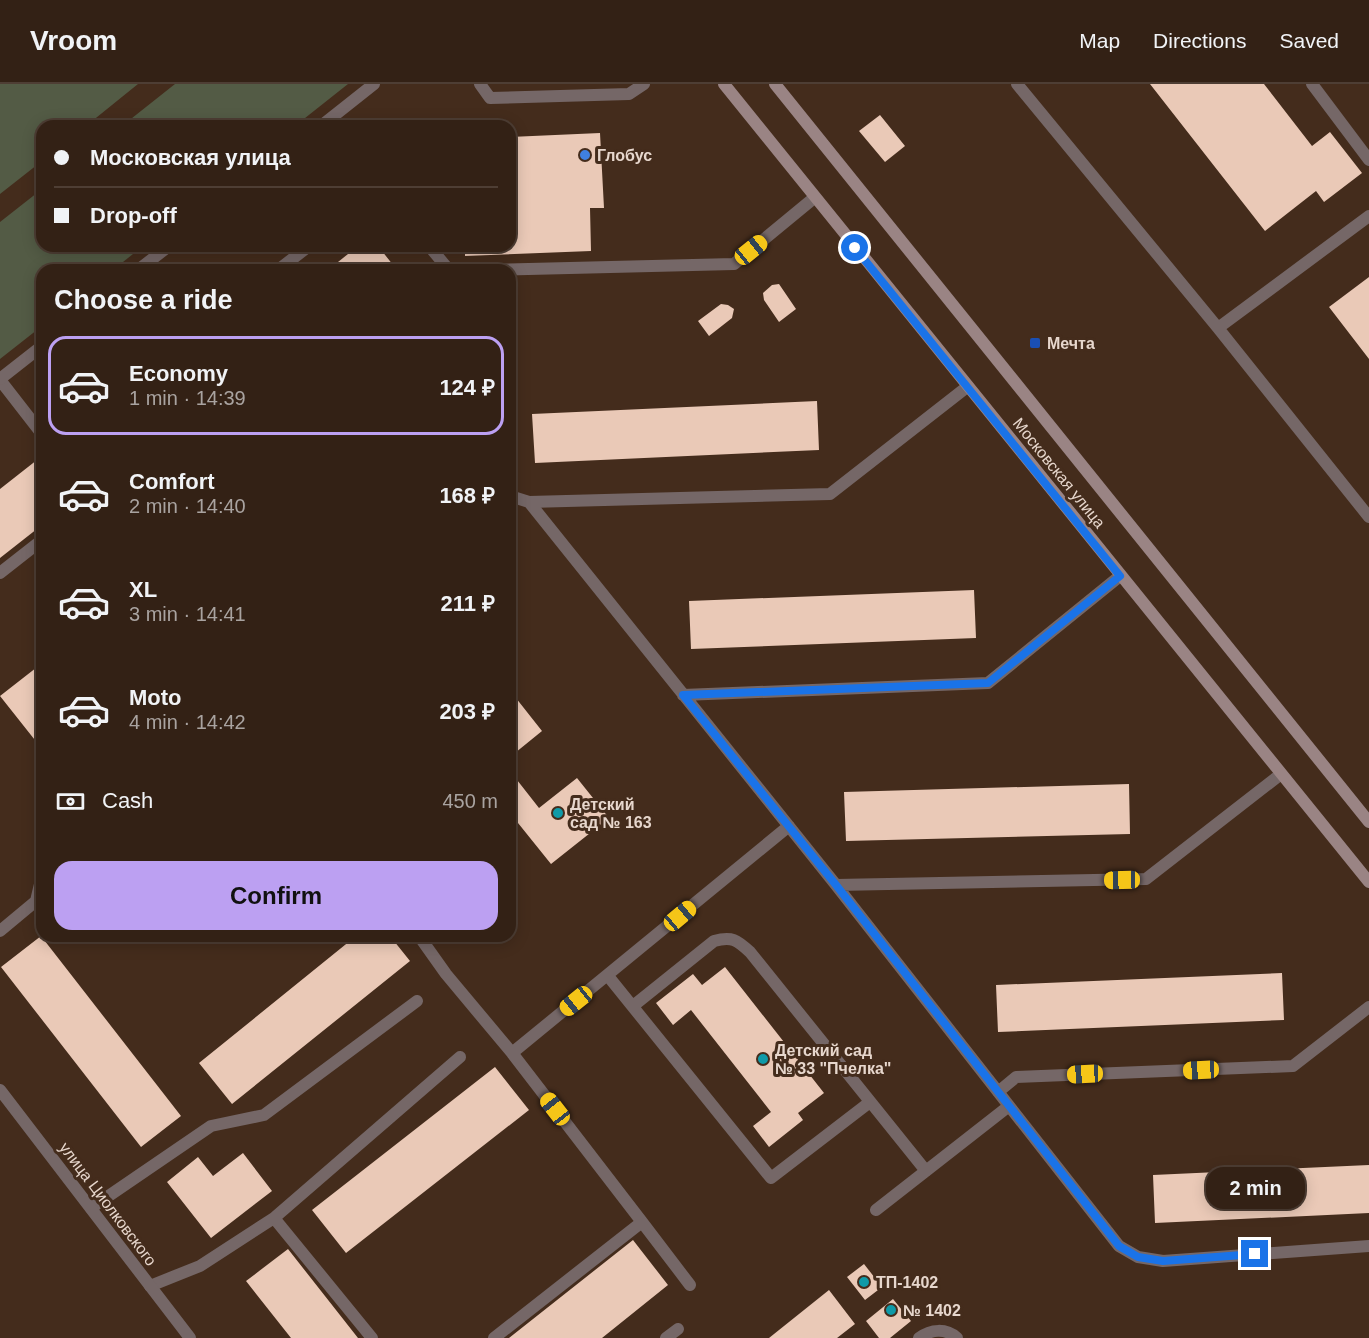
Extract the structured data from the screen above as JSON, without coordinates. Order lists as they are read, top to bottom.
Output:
{
  "streets": {
    "main road": ["Московская улица"],
    "street": ["улица Циолковского"]
  },
  "places": {
    "other": [
      "Глобус",
      "Детский сад № 163",
      "Детский сад № 33 \"Пчелка\"",
      "ТП-1402",
      "№ 1402"
    ],
    "transit": ["Мечта"]
  },
  "page": {
    "header": "Vroom",
    "nav": ["Map", "Directions", "Saved"],
    "banner": ["Московская улица", "Drop-off"],
    "heading": "Choose a ride",
    "list": [
      {
        "name": "Economy",
        "note": "1 min · 14:39",
        "value": "124 ₽"
      },
      {
        "name": "Comfort",
        "note": "2 min · 14:40",
        "value": "168 ₽"
      },
      {
        "name": "XL",
        "note": "3 min · 14:41",
        "value": "211 ₽"
      },
      {
        "name": "Moto",
        "note": "4 min · 14:42",
        "value": "203 ₽"
      }
    ],
    "pay": ["Cash", "450 m"],
    "buttons": "Confirm",
    "bubble": "2 min"
  }
}
